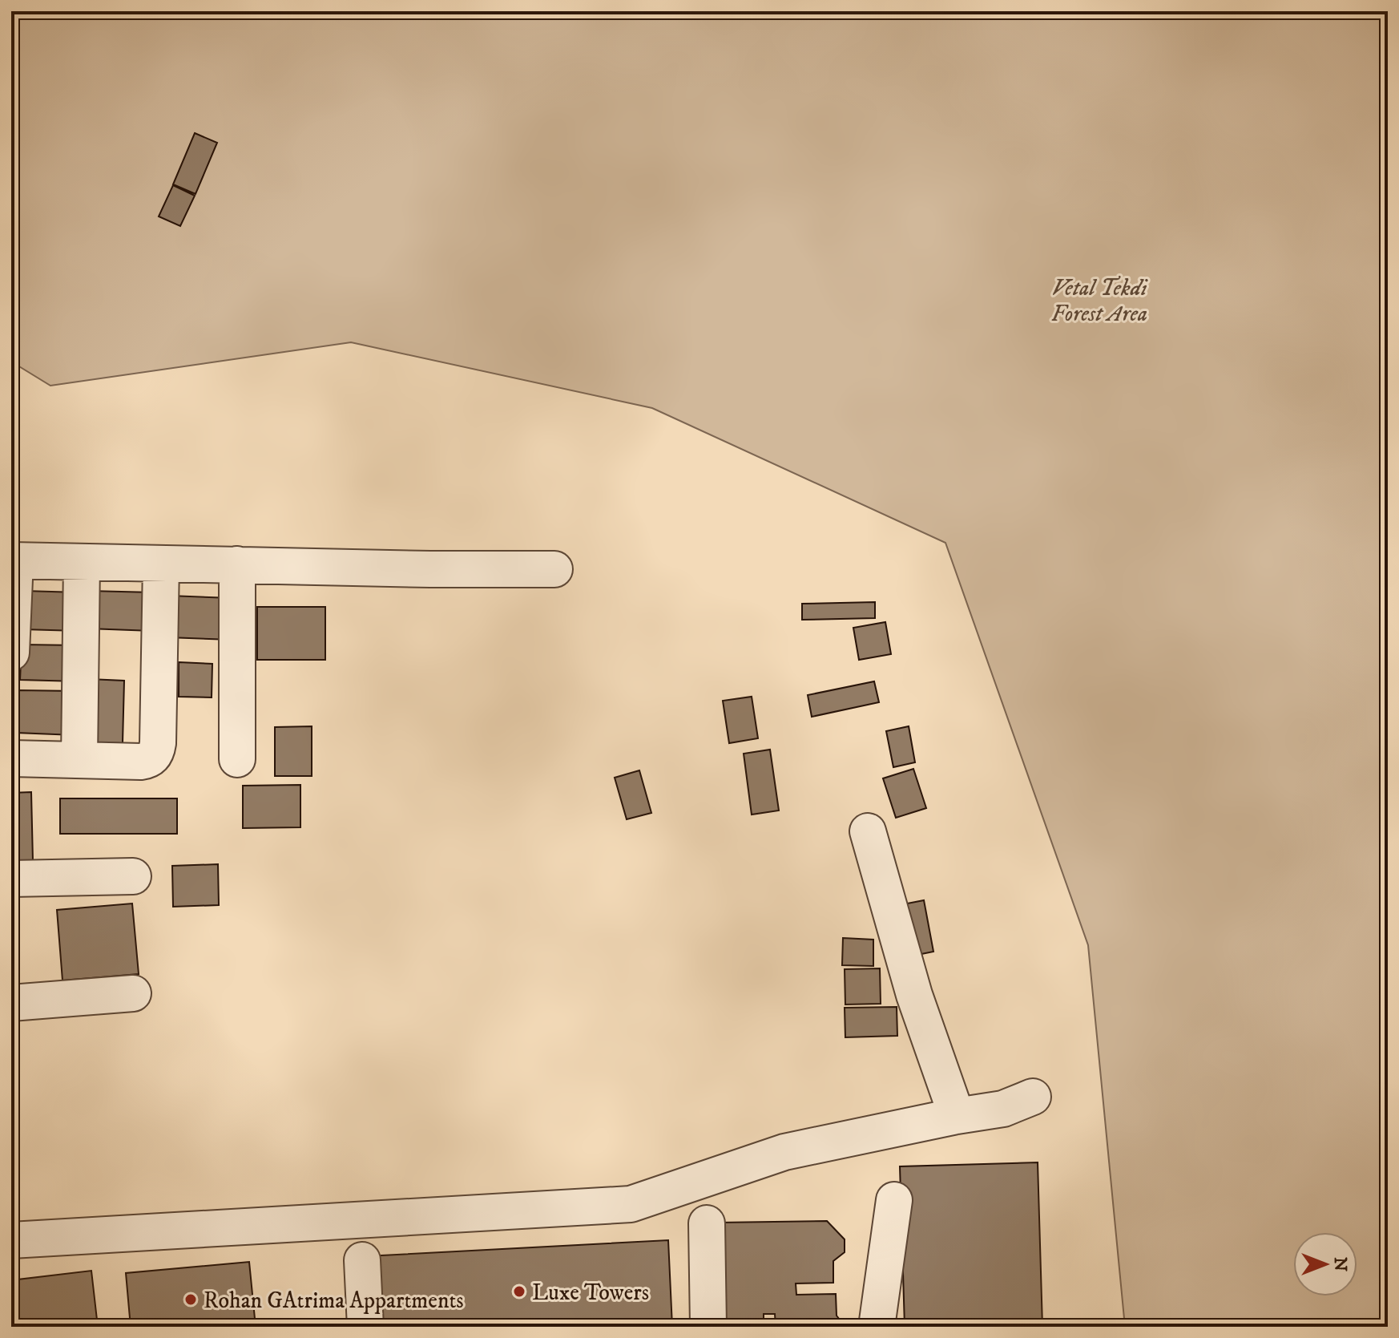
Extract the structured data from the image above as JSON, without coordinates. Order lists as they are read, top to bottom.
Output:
{
  "parks": ["Vetal Tekdi Forest Area"],
  "places": ["Luxe Towers", "Rohan GAtrima Appartments"],
  "north": "right"
}
